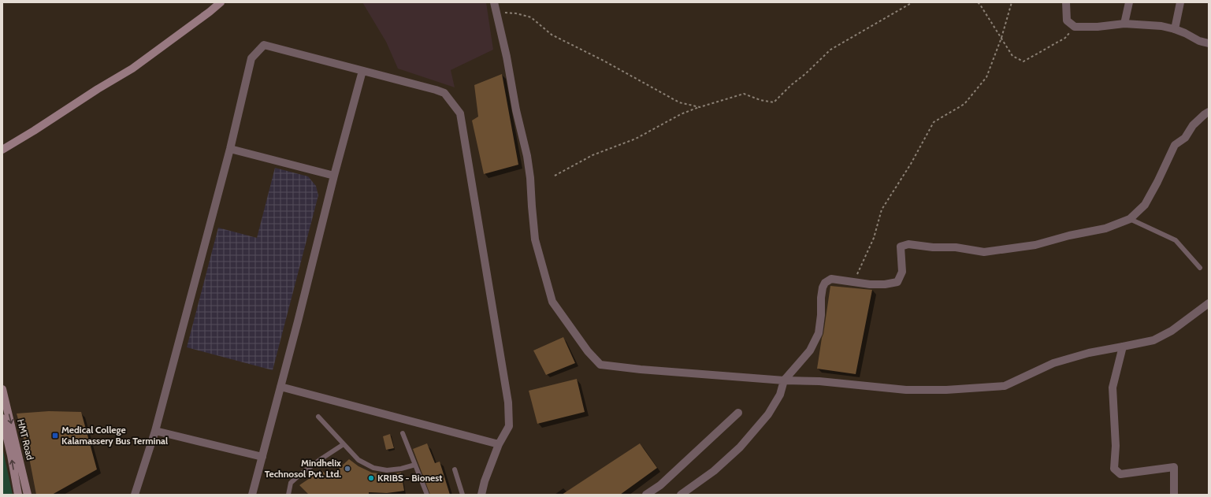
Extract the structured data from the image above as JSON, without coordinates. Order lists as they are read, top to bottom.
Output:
{
  "streets": {
    "main road": ["HMT Road"]
  },
  "places": {
    "transit": ["Medical College Kalamassery Bus Terminal"],
    "other": ["Mindhelix Technosol Pvt. Ltd.", "KRIBS - Bionest"]
  }
}
